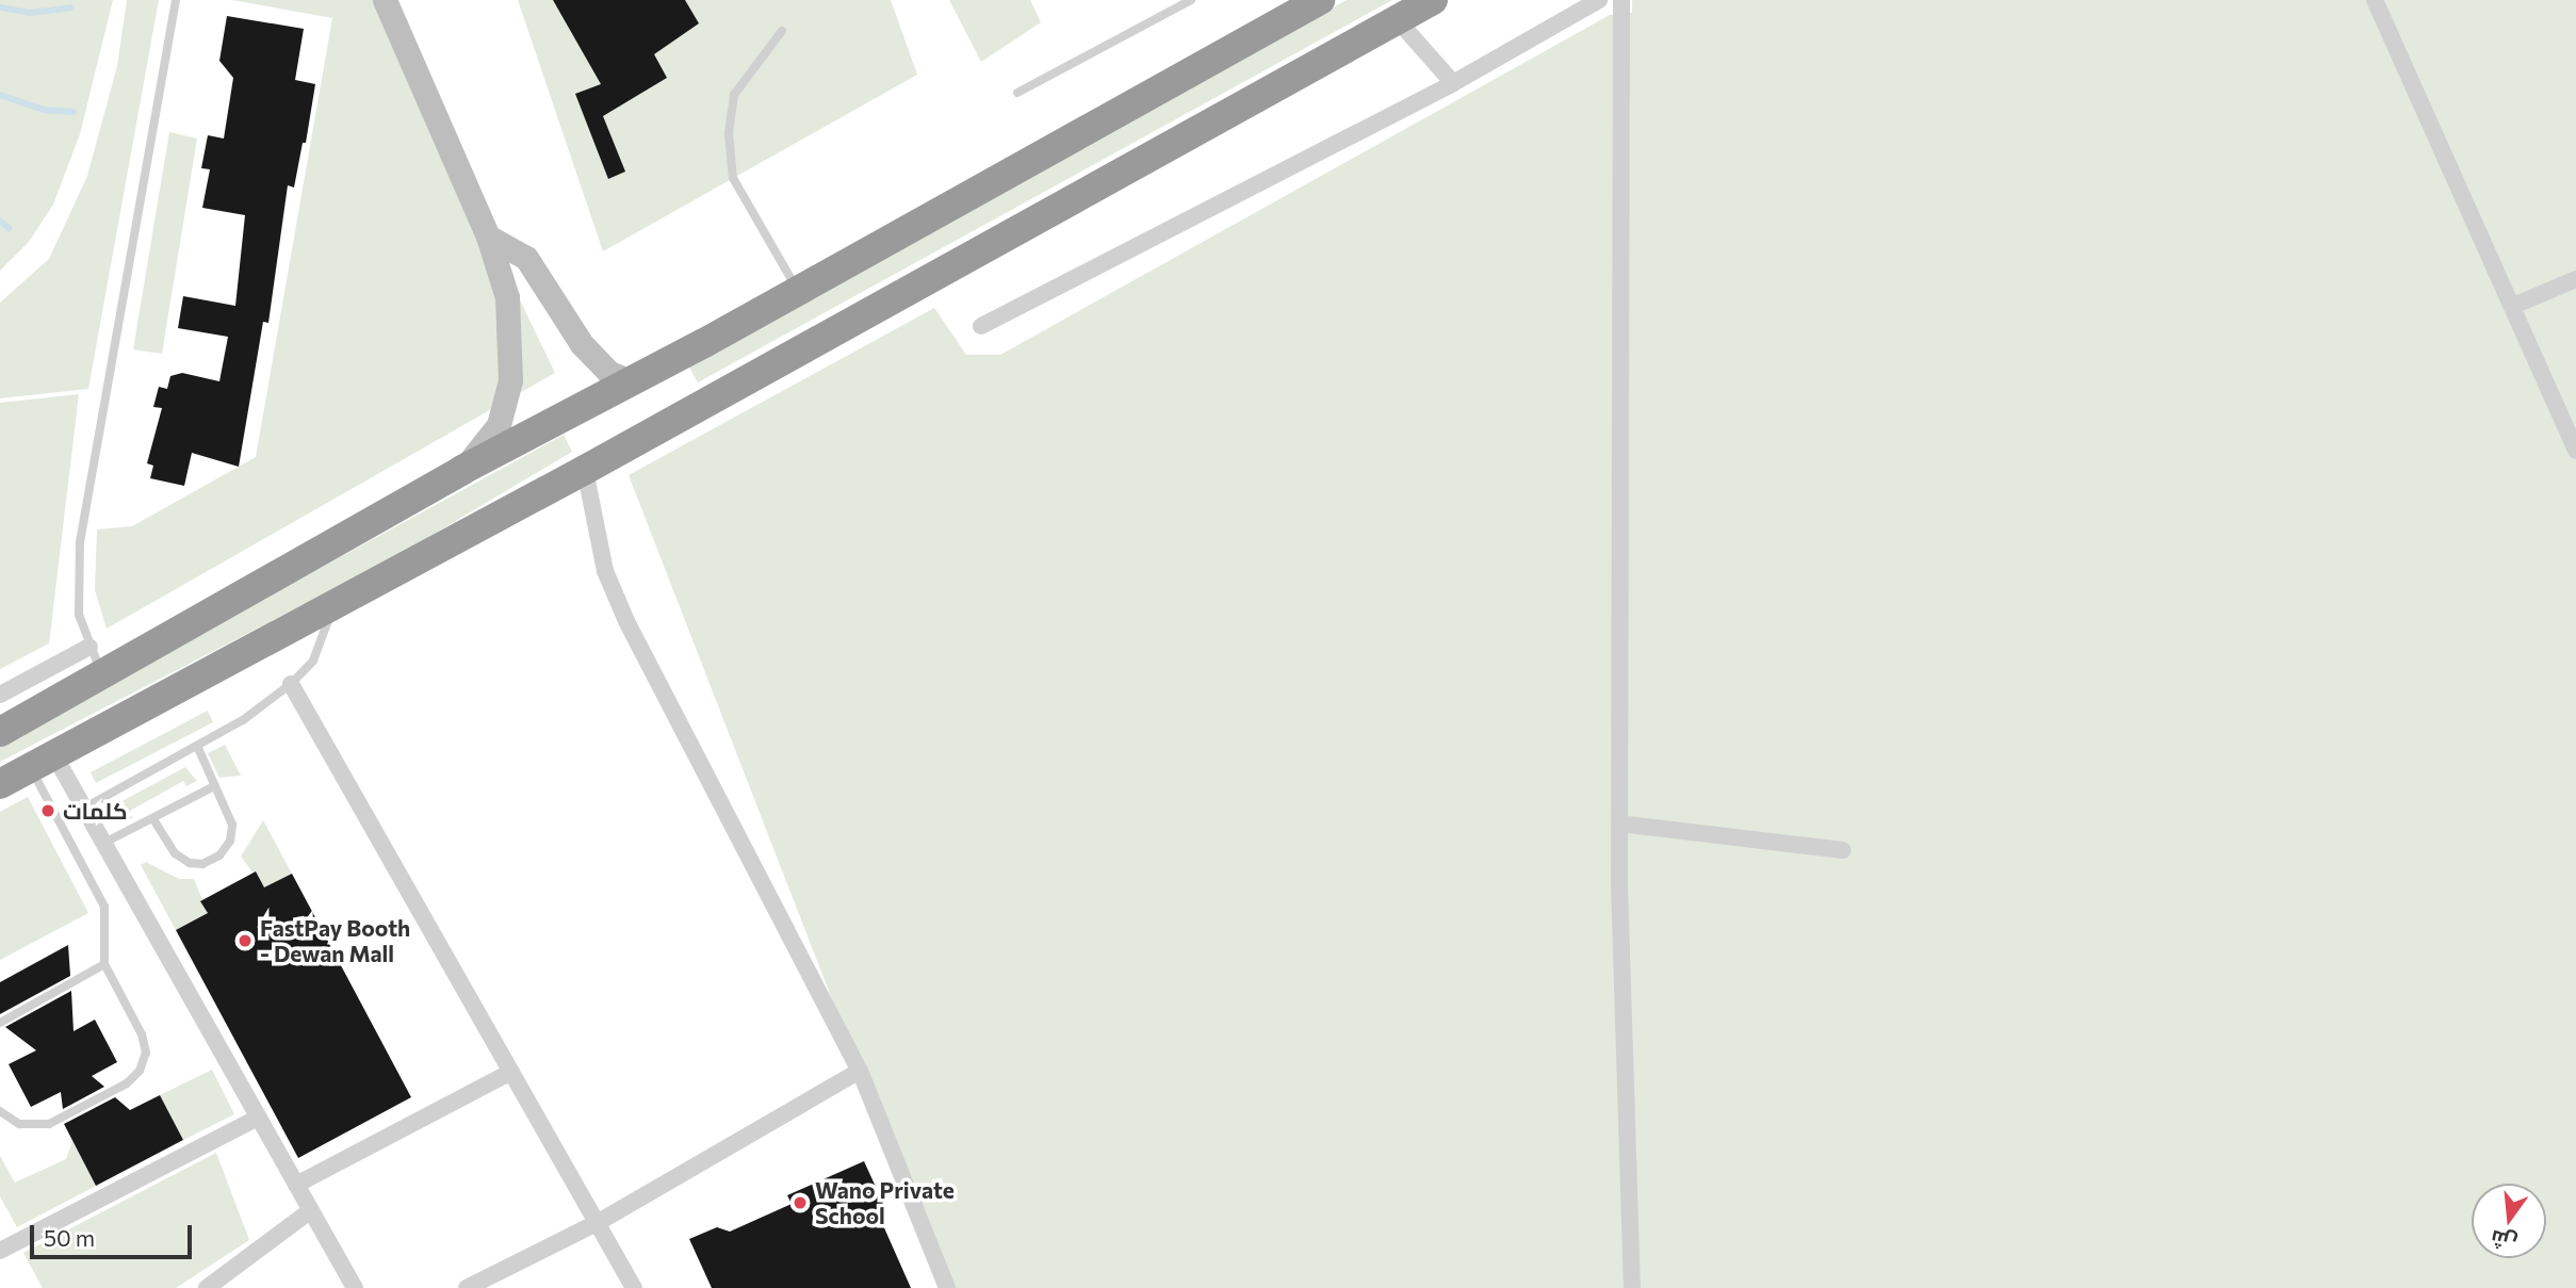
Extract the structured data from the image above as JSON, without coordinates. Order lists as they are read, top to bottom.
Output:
{
  "places": ["كلمات", "FastPay Booth - Dewan Mall", "Wano Private School"],
  "scale_bar": "50 m",
  "north": "bottom"
}
